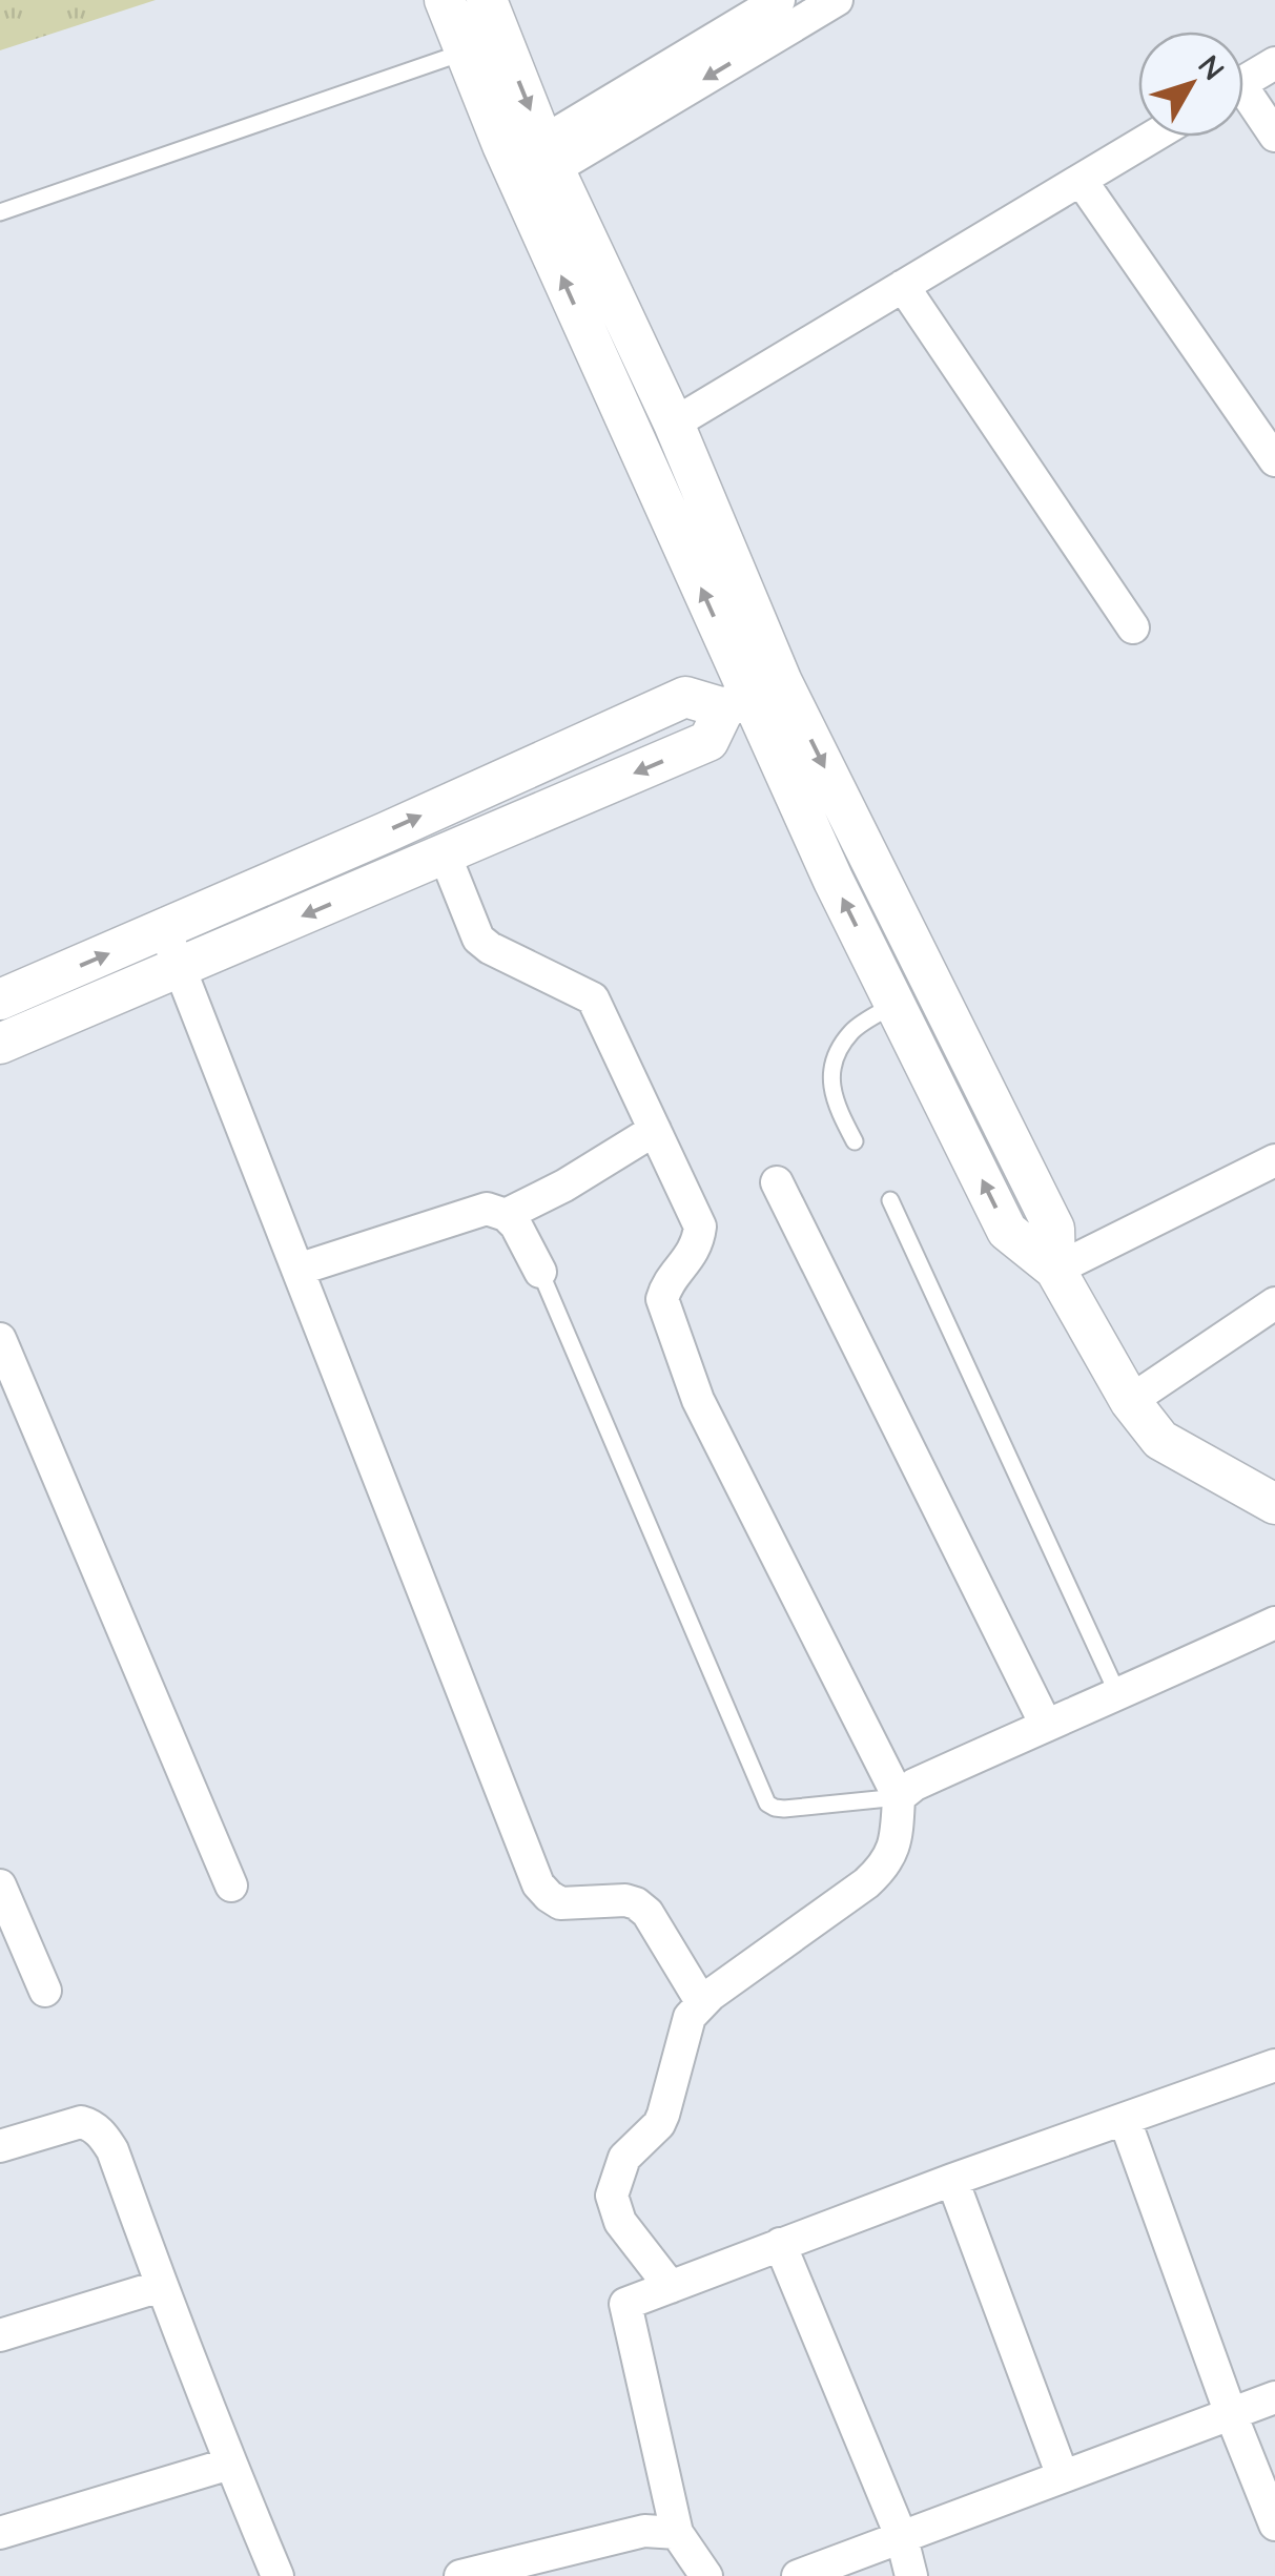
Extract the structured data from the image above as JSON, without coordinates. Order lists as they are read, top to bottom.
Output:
{
  "north": "top right"
}
